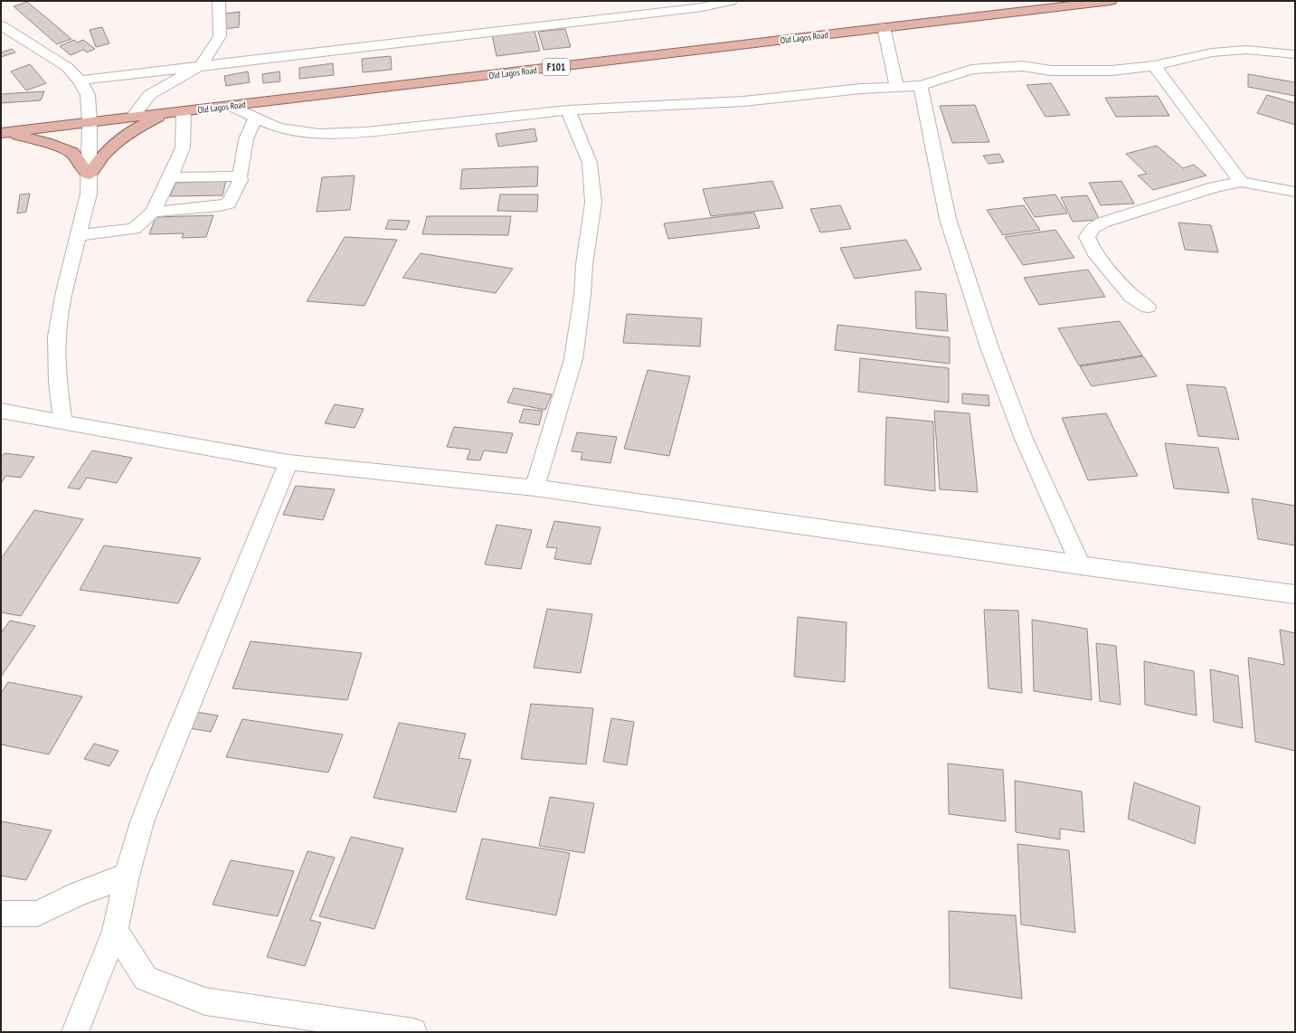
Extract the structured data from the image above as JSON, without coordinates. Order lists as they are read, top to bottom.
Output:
{
  "streets": {
    "main road": ["Old Lagos Road", "F101"]
  }
}
